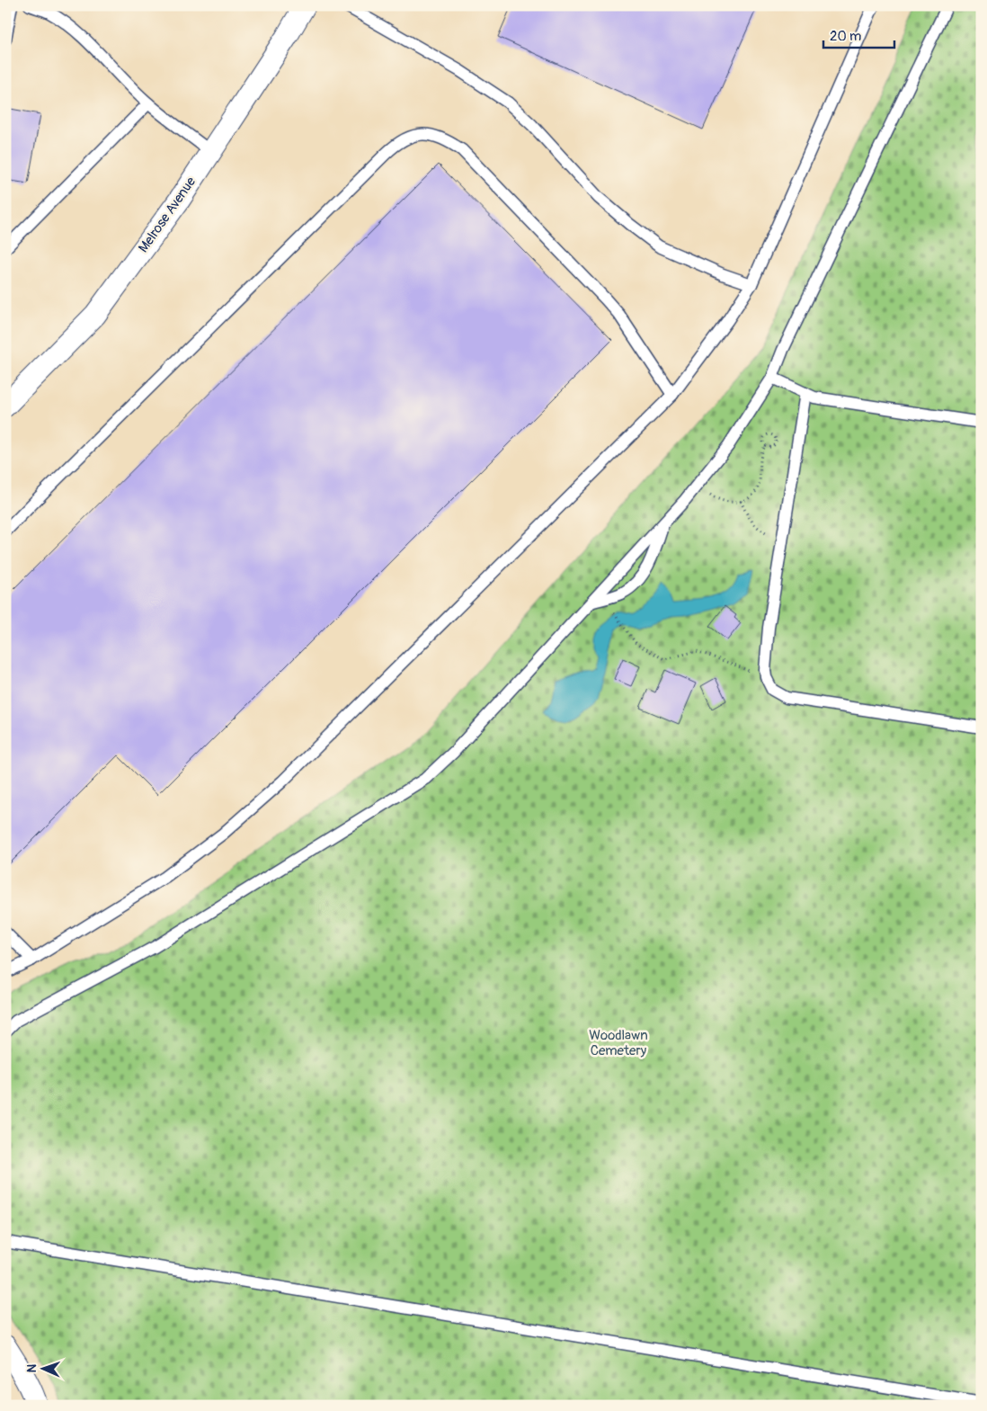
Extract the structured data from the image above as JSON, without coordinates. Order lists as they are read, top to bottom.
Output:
{
  "streets": {
    "street": ["Melrose Avenue"]
  },
  "parks": ["Woodlawn Cemetery"],
  "scale_bar": "20 m",
  "north": "left"
}
